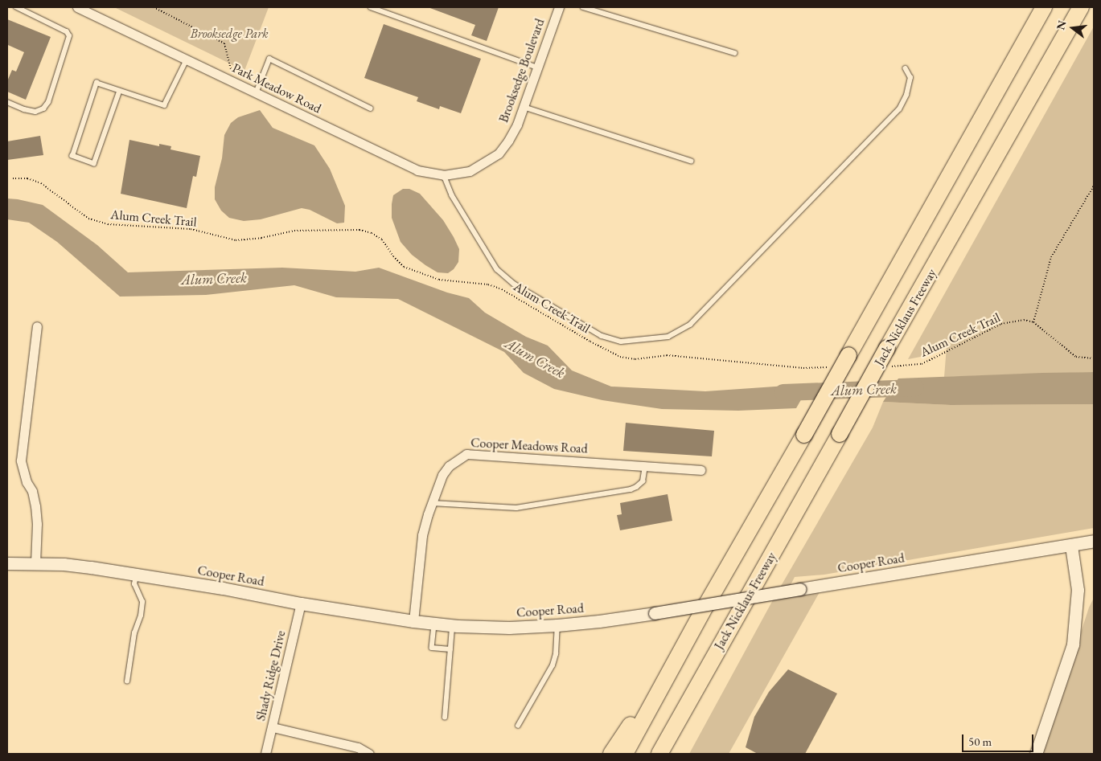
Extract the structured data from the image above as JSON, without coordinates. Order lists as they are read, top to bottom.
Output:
{
  "streets": {
    "highway": ["Jack Nicklaus Freeway"],
    "street": [
      "Brooksedge Boulevard",
      "Park Meadow Road",
      "Cooper Meadows Road",
      "Cooper Road",
      "Shady Ridge Drive"
    ],
    "path": ["Alum Creek Trail"]
  },
  "crossings": [
    ["Brooksedge Boulevard", "Park Meadow Road"],
    ["Cooper Meadows Road", "Cooper Road"],
    ["Cooper Road", "Shady Ridge Drive"]
  ],
  "water": ["Alum Creek"],
  "parks": ["Brooksedge Park"],
  "scale_bar": "50 m",
  "north": "left"
}
